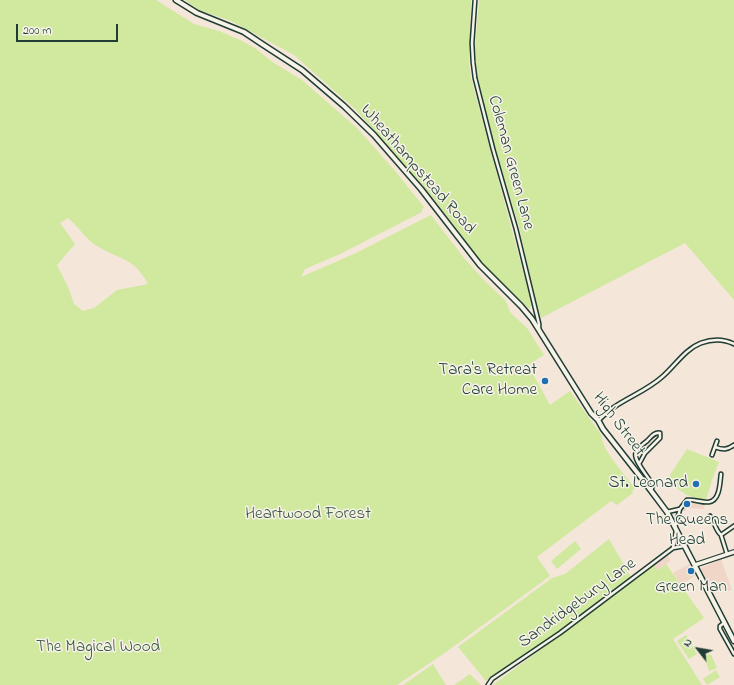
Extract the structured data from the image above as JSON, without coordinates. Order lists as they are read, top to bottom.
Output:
{
  "streets": {
    "main road": ["Wheathampstead Road", "High Street"],
    "street": ["Coleman Green Lane", "Sandridgebury Lane"]
  },
  "crossings": [
    ["Coleman Green Lane", "Wheathampstead Road"],
    ["Coleman Green Lane", "High Street"],
    ["Wheathampstead Road", "High Street"],
    ["High Street", "Sandridgebury Lane"]
  ],
  "parks": ["Heartwood Forest", "The Magical Wood"],
  "places": [
    "Tara's Retreat Care Home",
    "St. Leonard",
    "The Queens Head",
    "Green Man"
  ],
  "scale_bar": "200 m",
  "north": "top left"
}
